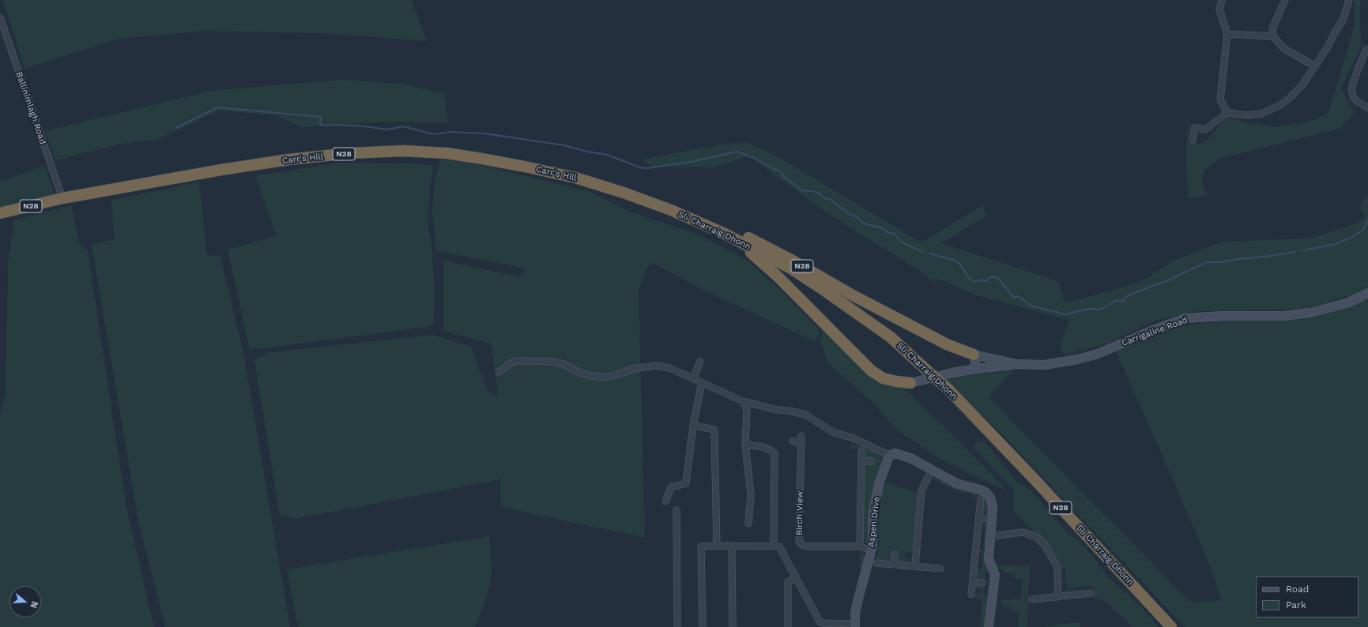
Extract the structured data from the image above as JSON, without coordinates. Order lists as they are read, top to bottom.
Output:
{
  "streets": {
    "highway": ["N28", "Carr's Hill", "Sli Charraig Dhonn"],
    "main road": ["Carrigaline Road", "Aspen Drive"],
    "street": ["Ballinimlagh Road", "Birch View"]
  },
  "crossings": [
    ["Ballinimlagh Road", "Carr's Hill"],
    ["N28", "Carr's Hill"],
    ["N28", "Sli Charraig Dhonn"],
    ["N28", "Carrigaline Road"],
    ["Carr's Hill", "Sli Charraig Dhonn"],
    ["Birch View", "Aspen Drive"]
  ],
  "legend": ["Road", "Park"],
  "north": "right"
}
